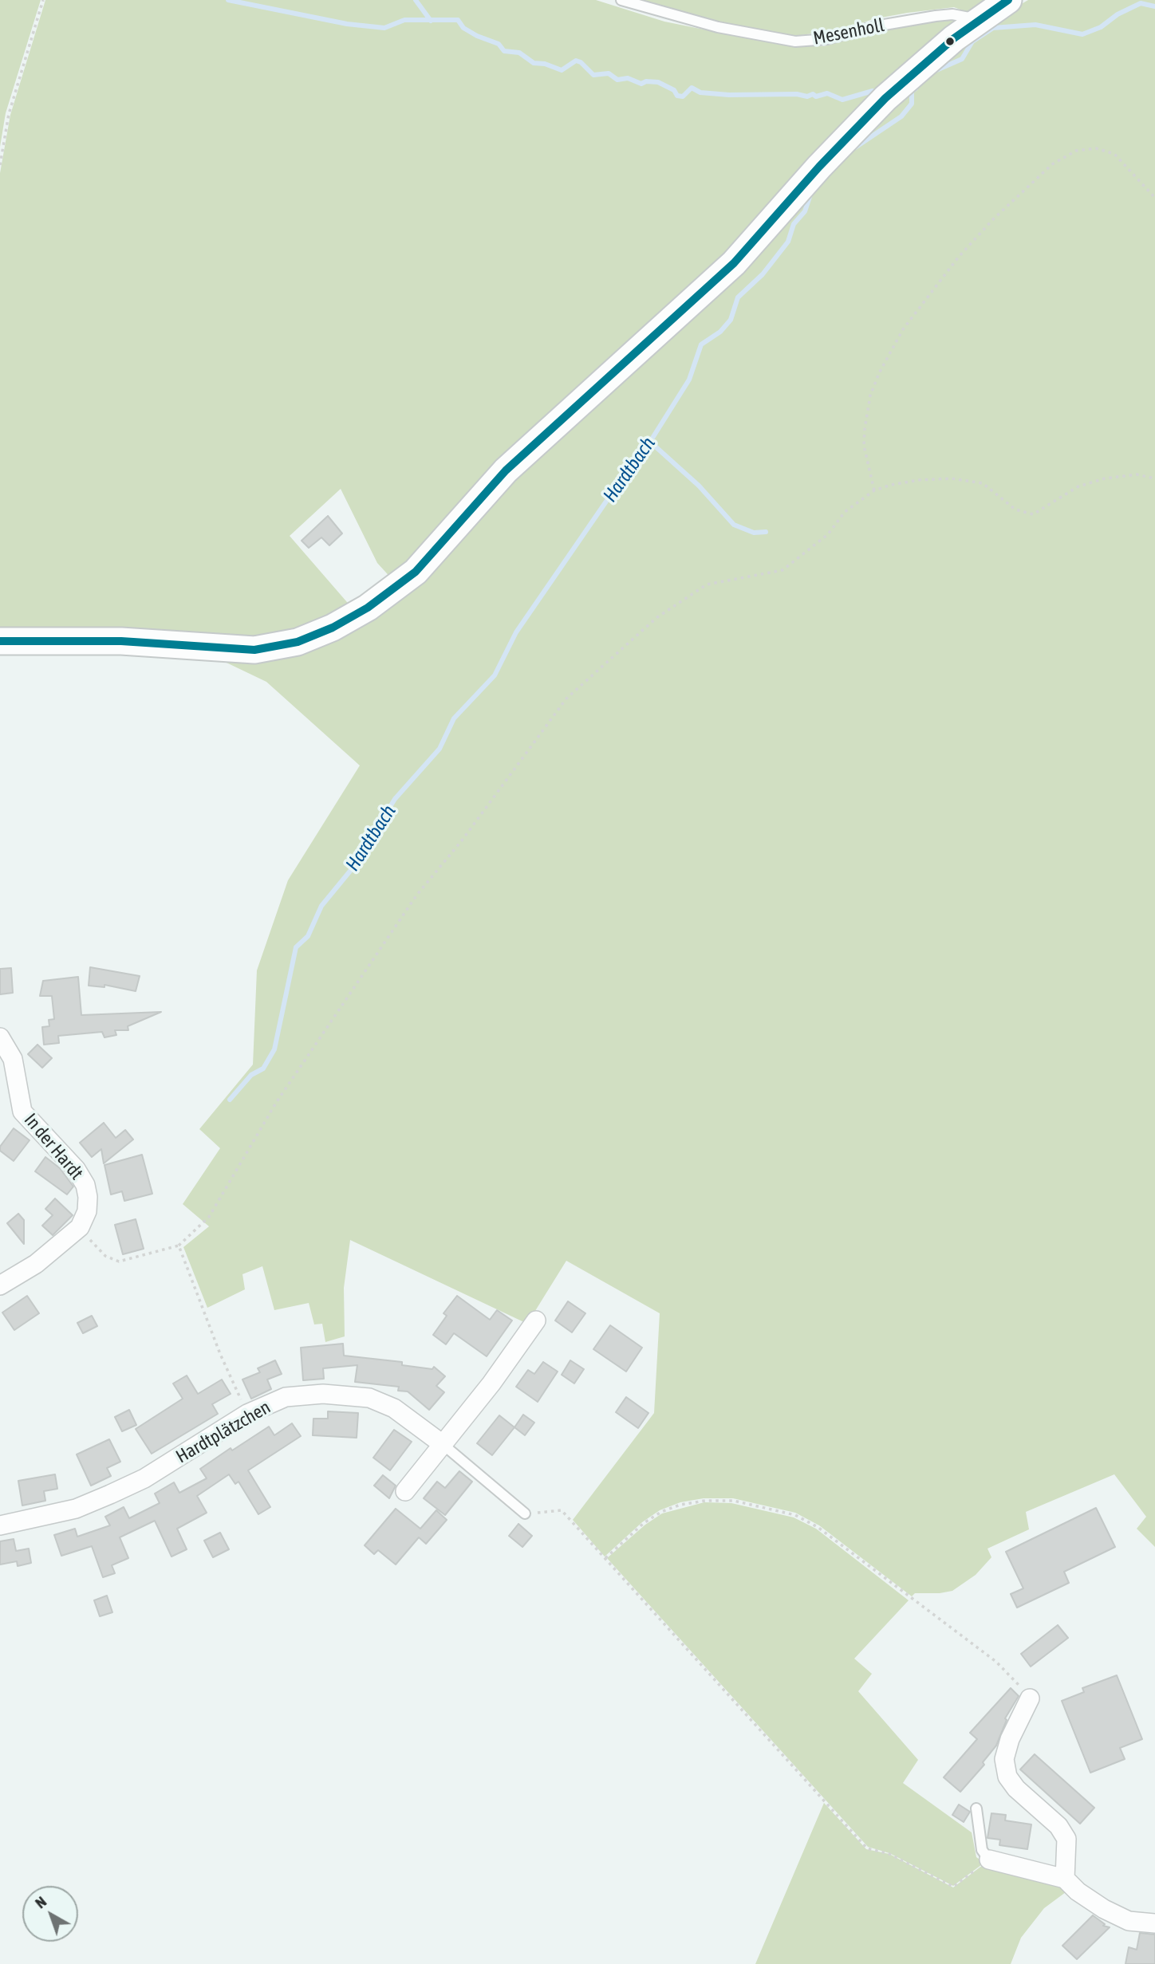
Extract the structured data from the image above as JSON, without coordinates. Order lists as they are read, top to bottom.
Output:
{
  "streets": {
    "street": ["In der Hardt", "Hardtplätzchen"],
    "lane": ["Mesenholl"]
  },
  "water": ["Hardtbach"],
  "north": "top left"
}
